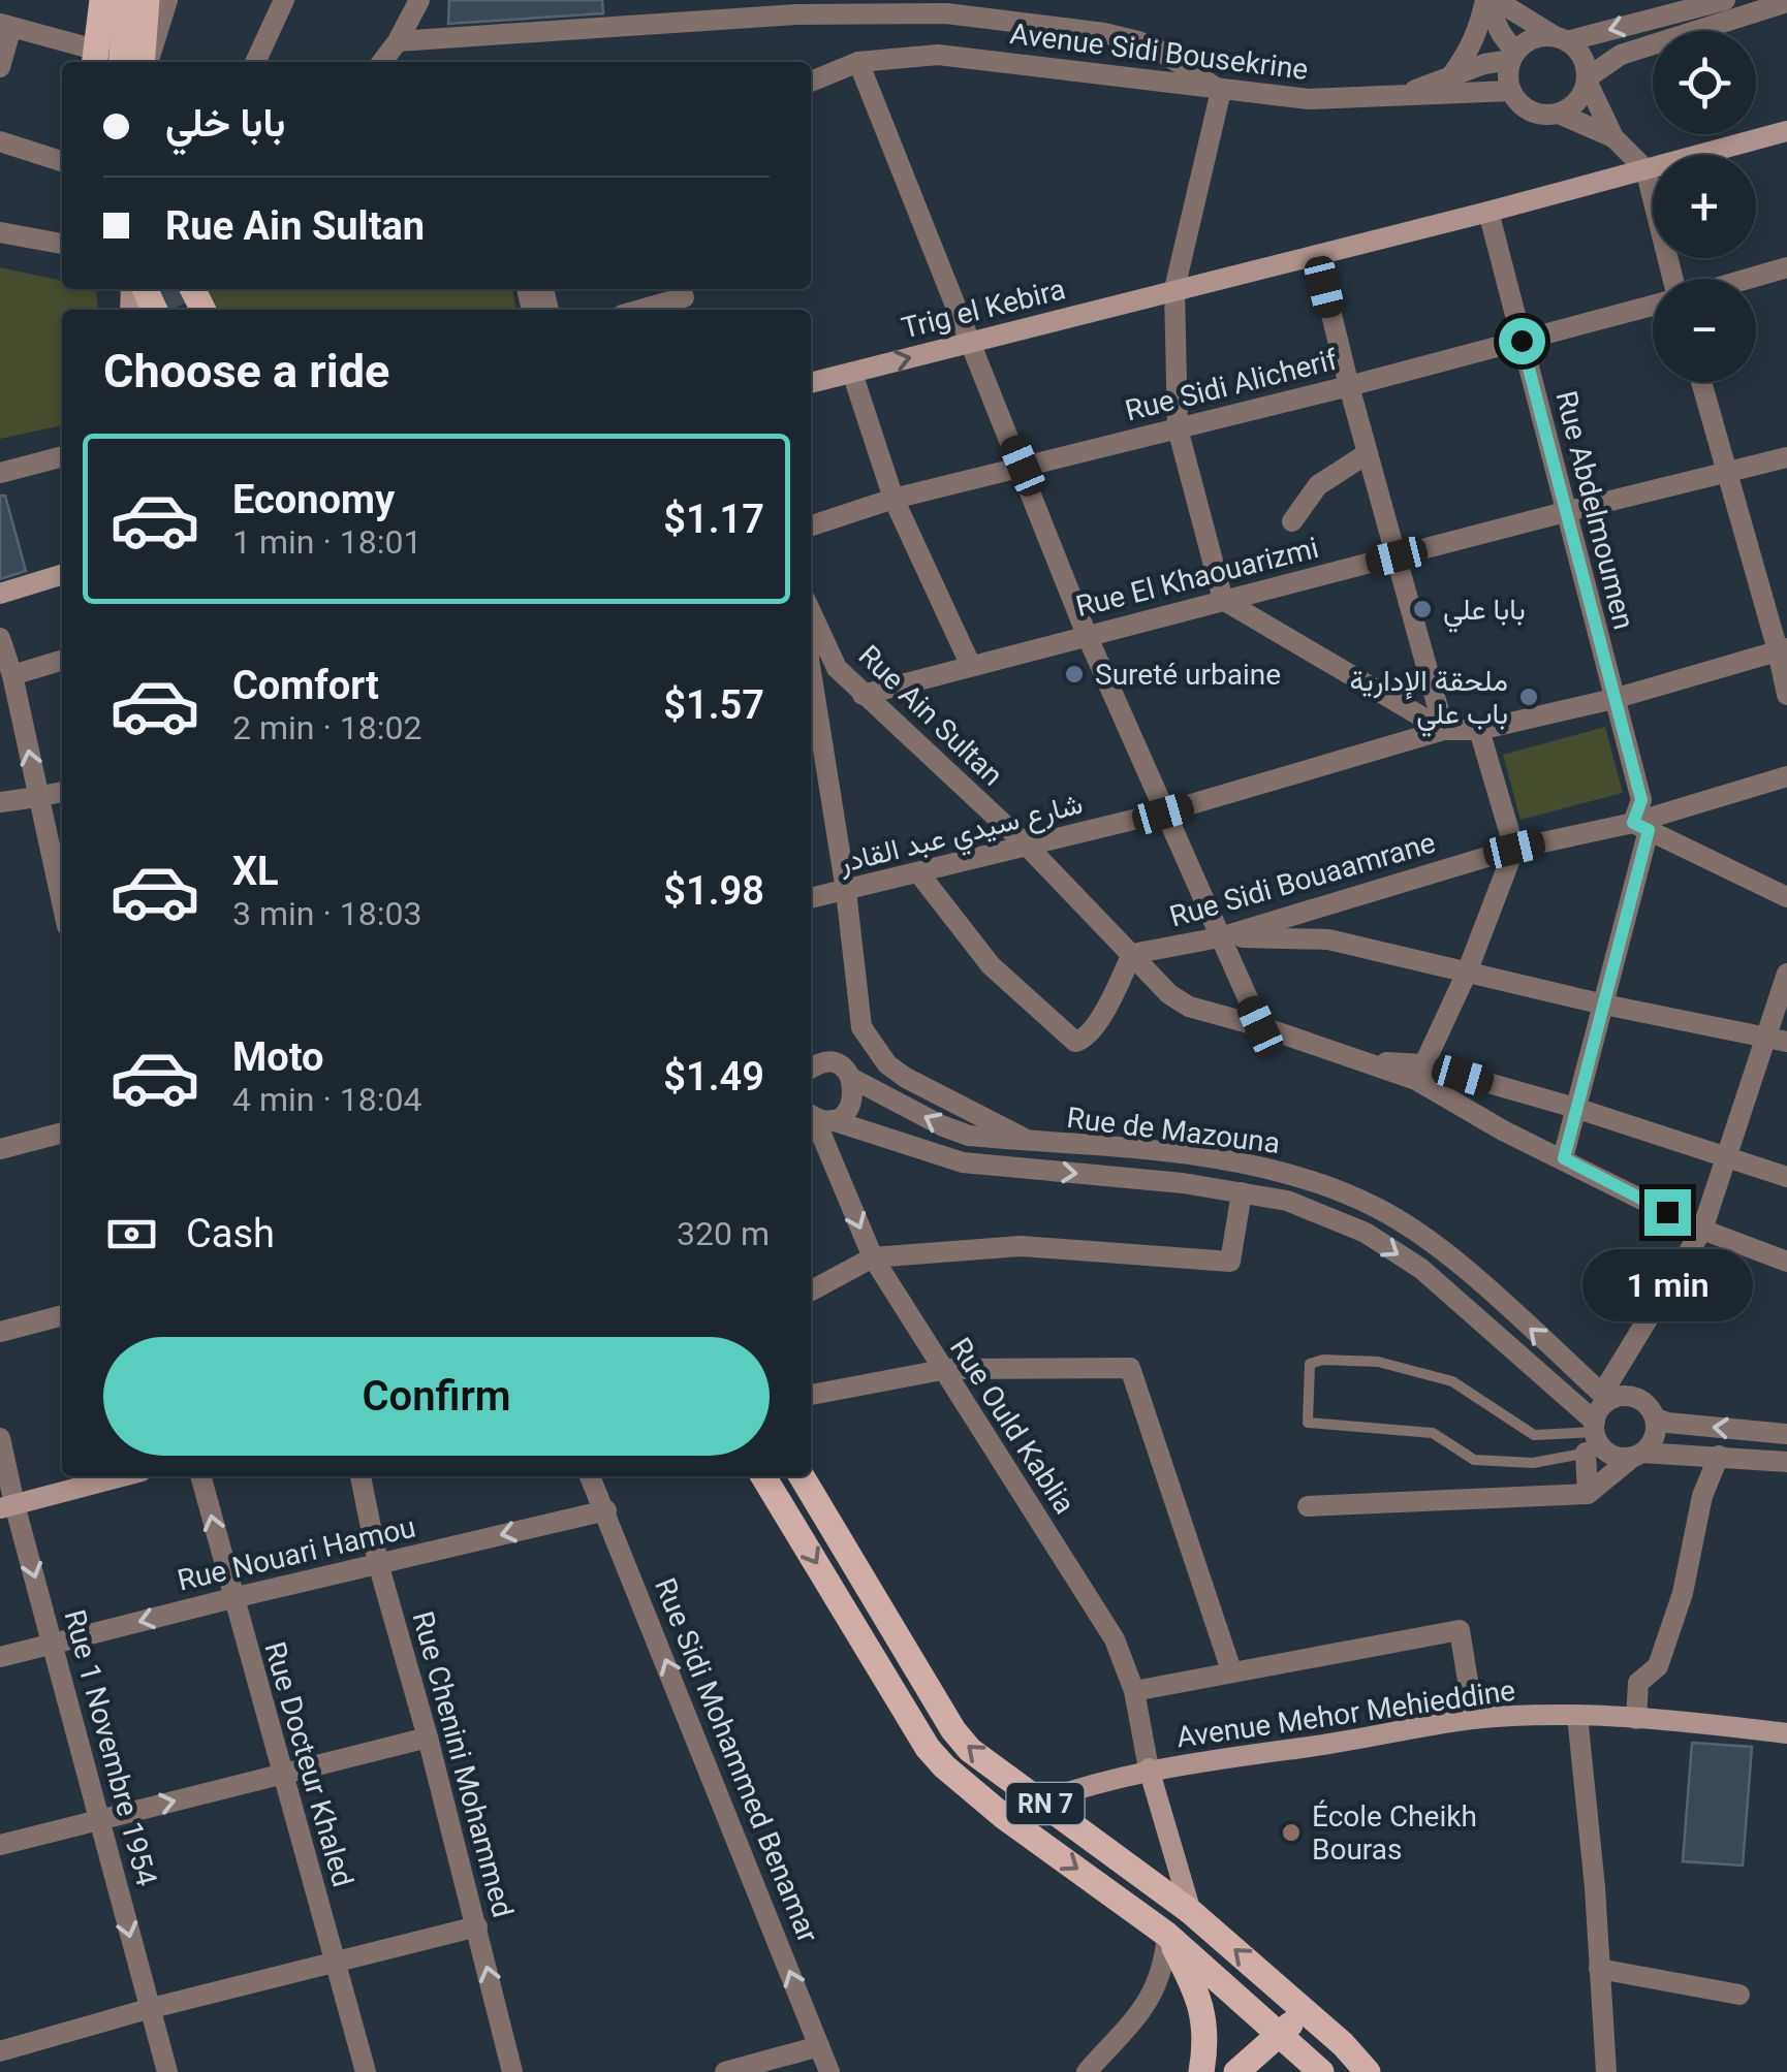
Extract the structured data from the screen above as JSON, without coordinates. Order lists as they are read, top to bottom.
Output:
{
  "streets": {
    "main road": ["Trig el Kebira", "Avenue Mehor Mehieddine", "RN 7"],
    "street": [
      "Avenue Sidi Bousekrine",
      "Rue Sidi Alicherif",
      "Rue Abdelmoumen",
      "Rue El Khaouarizmi",
      "Rue Ain Sultan",
      "شارع سيدي عبد القادر",
      "Rue Sidi Bouaamrane",
      "Rue de Mazouna",
      "Rue Ould Kablia",
      "Rue Nouari Hamou",
      "Rue 1 Novembre 1954",
      "Rue Sidi Mohammed Benamar",
      "Rue Docteur Khaled",
      "Rue Chenini Mohammed"
    ]
  },
  "crossings": [
    ["Trig el Kebira", "Rue Abdelmoumen"],
    ["Rue Sidi Alicherif", "Rue Abdelmoumen"],
    ["Rue Abdelmoumen", "Rue El Khaouarizmi"],
    ["Rue Abdelmoumen", "شارع سيدي عبد القادر"],
    ["Rue Abdelmoumen", "Rue Sidi Bouaamrane"],
    ["Rue El Khaouarizmi", "Rue Ain Sultan"],
    ["Rue Ain Sultan", "شارع سيدي عبد القادر"],
    ["Rue Ain Sultan", "Rue Sidi Bouaamrane"],
    ["Rue de Mazouna", "Rue Ould Kablia"],
    ["Rue Ould Kablia", "Avenue Mehor Mehieddine"],
    ["Rue Nouari Hamou", "Rue 1 Novembre 1954"],
    ["Rue Nouari Hamou", "Rue Sidi Mohammed Benamar"],
    ["Rue Nouari Hamou", "Rue Docteur Khaled"],
    ["Rue Nouari Hamou", "Rue Chenini Mohammed"],
    ["Avenue Mehor Mehieddine", "RN 7"]
  ],
  "one_way": ["Rue 1 Novembre 1954", "Rue Sidi Mohammed Benamar"],
  "places": [
    "بابا علي",
    "Sureté urbaine",
    "ملحقة الإدارية باب علي",
    "École Cheikh Bouras"
  ],
  "page": {
    "map_buttons": ["+", "−"],
    "banner": ["بابا خلي", "Rue Ain Sultan"],
    "heading": "Choose a ride",
    "list": [
      {
        "name": "Economy",
        "note": "1 min · 18:01",
        "value": "$1.17"
      },
      {
        "name": "Comfort",
        "note": "2 min · 18:02",
        "value": "$1.57"
      },
      {
        "name": "XL",
        "note": "3 min · 18:03",
        "value": "$1.98"
      },
      {
        "name": "Moto",
        "note": "4 min · 18:04",
        "value": "$1.49"
      }
    ],
    "pay": ["Cash", "320 m"],
    "bubble": "1 min",
    "buttons": "Confirm"
  }
}
